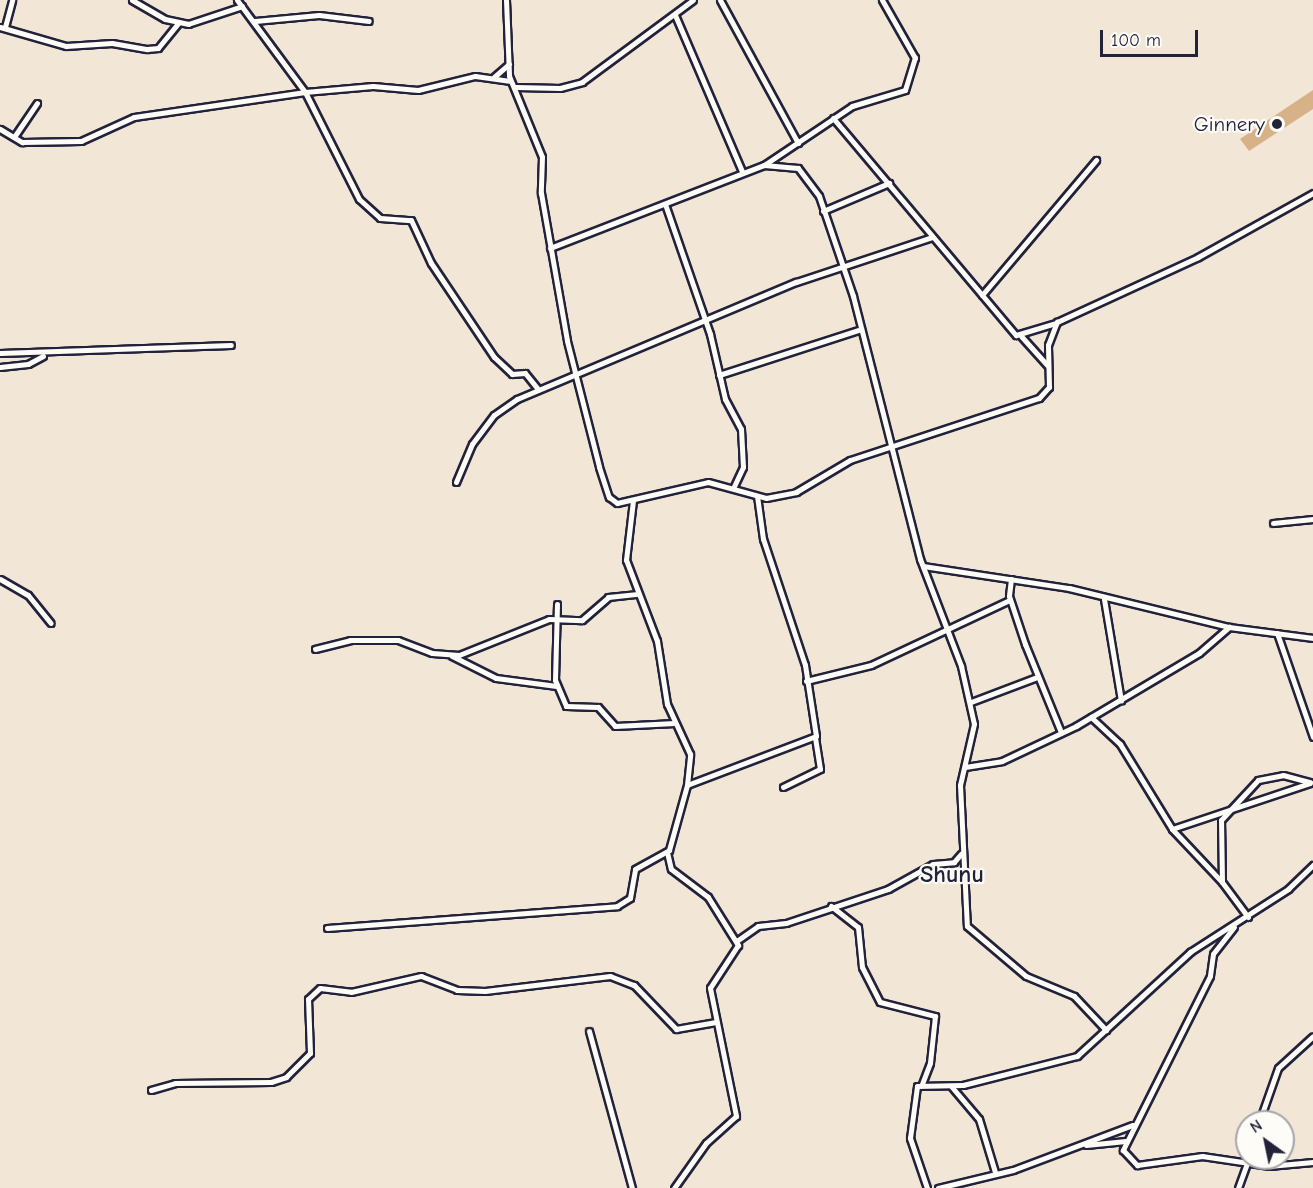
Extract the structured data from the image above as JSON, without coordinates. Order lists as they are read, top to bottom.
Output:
{
  "districts": ["Shunu"],
  "places": ["Ginnery"],
  "scale_bar": "100 m",
  "north": "top left"
}
